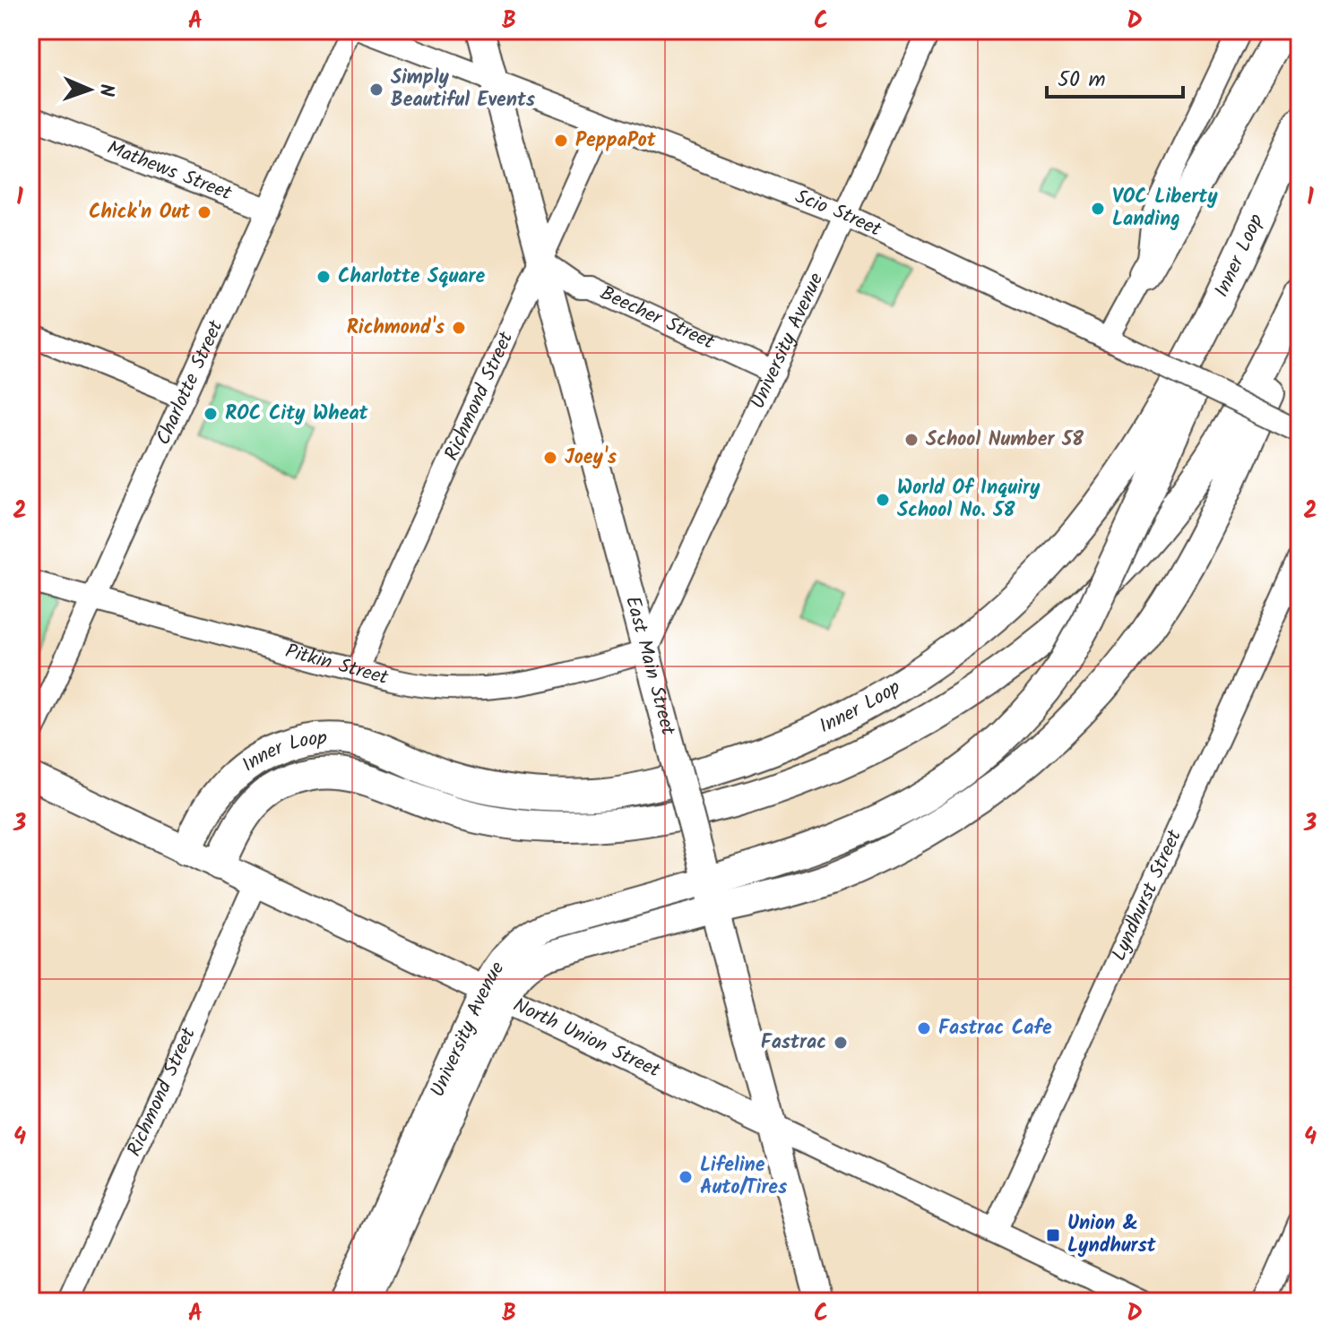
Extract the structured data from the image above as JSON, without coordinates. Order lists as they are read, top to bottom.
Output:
{
  "streets": {
    "highway": ["Inner Loop"],
    "main road": ["University Avenue", "East Main Street", "North Union Street"],
    "street": [
      "Mathews Street",
      "Scio Street",
      "Beecher Street",
      "Charlotte Street",
      "Richmond Street",
      "Pitkin Street",
      "Lyndhurst Street"
    ]
  },
  "crossings": [
    ["Mathews Street", "Charlotte Street"],
    ["Scio Street", "University Avenue"],
    ["Scio Street", "Richmond Street"],
    ["Scio Street", "East Main Street"],
    ["Inner Loop", "North Union Street"],
    ["Beecher Street", "University Avenue"],
    ["Beecher Street", "Richmond Street"],
    ["Beecher Street", "East Main Street"],
    ["University Avenue", "Pitkin Street"],
    ["University Avenue", "East Main Street"],
    ["University Avenue", "North Union Street"],
    ["Charlotte Street", "Pitkin Street"],
    ["Richmond Street", "Pitkin Street"],
    ["Richmond Street", "East Main Street"],
    ["Richmond Street", "North Union Street"],
    ["Pitkin Street", "East Main Street"],
    ["East Main Street", "North Union Street"],
    ["Lyndhurst Street", "North Union Street"]
  ],
  "places": {
    "other": [
      "Simply Beautiful Events",
      "PeppaPot",
      "VOC Liberty Landing",
      "Chick'n Out",
      "Charlotte Square",
      "Richmond's",
      "ROC City Wheat",
      "School Number 58",
      "Joey's",
      "World Of Inquiry School No. 58",
      "Fastrac Cafe",
      "Fastrac",
      "Lifeline Auto/Tires"
    ],
    "transit": ["Union & Lyndhurst"]
  },
  "scale_bar": "50 m",
  "north": "right",
  "grid": {
    "columns": [
      "A",
      "B",
      "C",
      "D"
    ],
    "rows": [
      "1",
      "2",
      "3",
      "4"
    ]
  }
}
